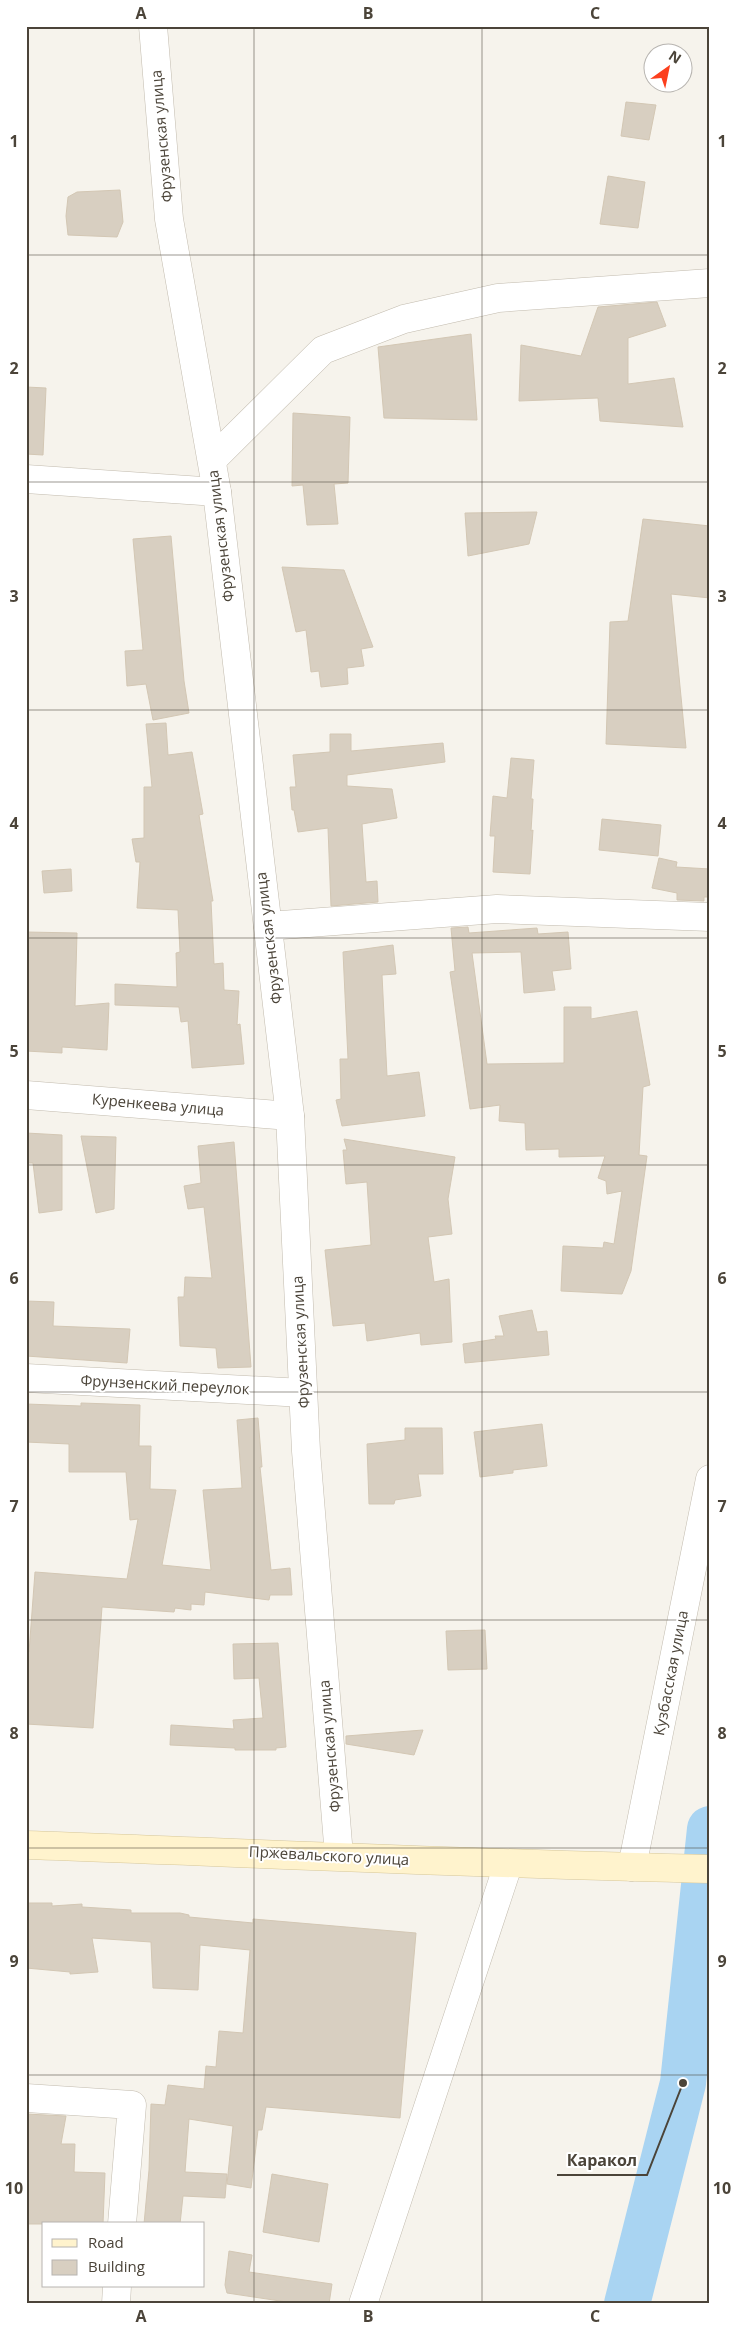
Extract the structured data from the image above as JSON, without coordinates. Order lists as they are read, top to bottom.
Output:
{
  "streets": {
    "main road": ["Пржевальского улица"],
    "street": [
      "Фрузенская улица",
      "Куренкеева улица",
      "Фрунзенский переулок",
      "Кузбасская улица"
    ]
  },
  "crossings": [
    ["Фрузенская улица", "Куренкеева улица"],
    ["Фрузенская улица", "Фрунзенский переулок"],
    ["Фрузенская улица", "Пржевальского улица"],
    ["Кузбасская улица", "Пржевальского улица"]
  ],
  "places": ["Каракол"],
  "legend": ["Road", "Building"],
  "north": "top right",
  "grid": {
    "columns": ["A", "B", "C"],
    "rows": [
      "1",
      "2",
      "3",
      "4",
      "5",
      "6",
      "7",
      "8",
      "9",
      "10"
    ]
  }
}
